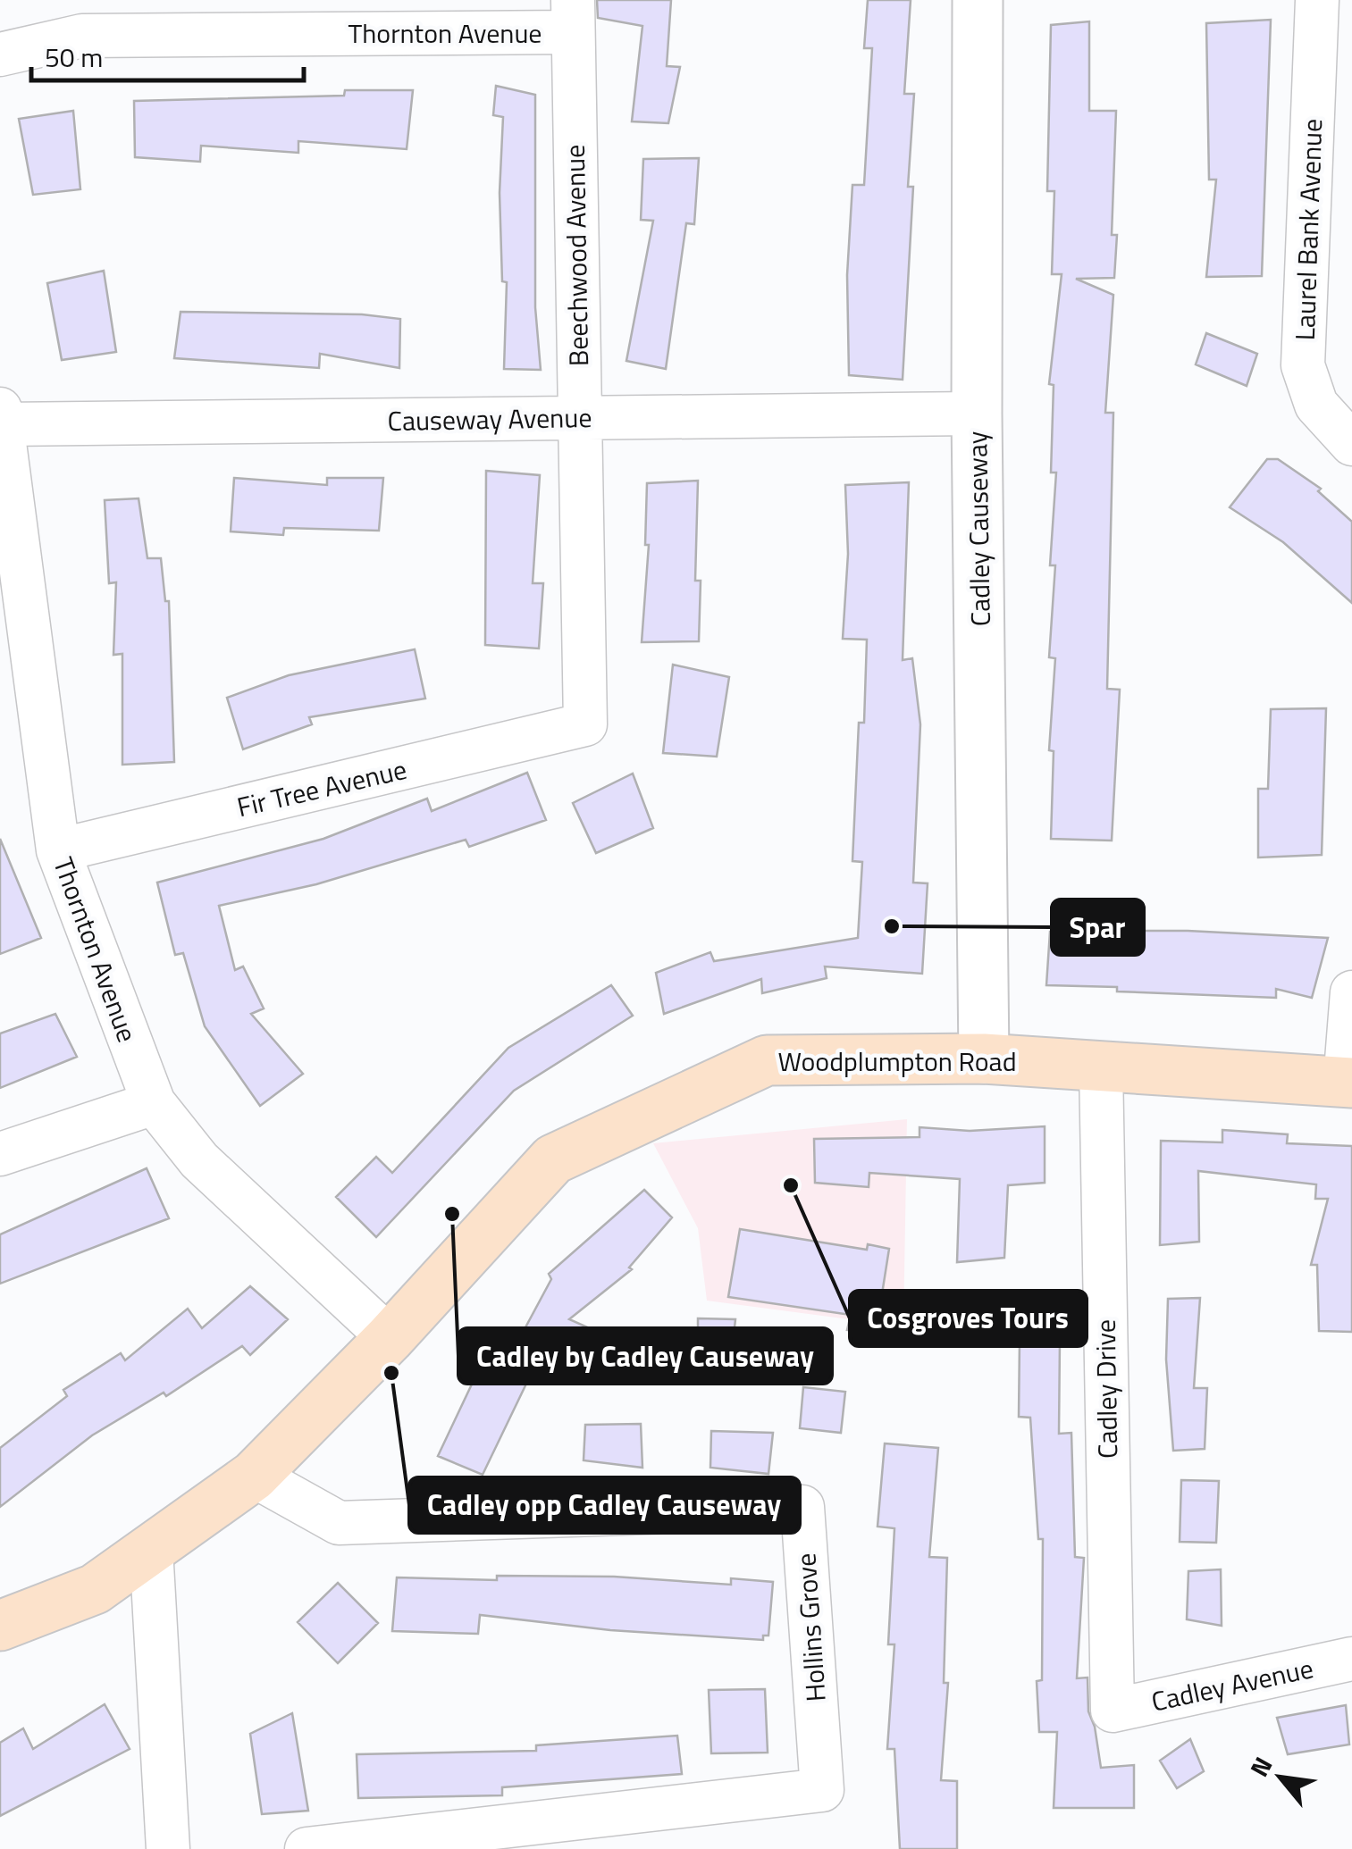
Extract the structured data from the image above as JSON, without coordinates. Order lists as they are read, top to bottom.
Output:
{
  "streets": {
    "main road": ["Woodplumpton Road"],
    "street": [
      "Thornton Avenue",
      "Laurel Bank Avenue",
      "Beechwood Avenue",
      "Causeway Avenue",
      "Cadley Causeway",
      "Fir Tree Avenue",
      "Cadley Drive",
      "Hollins Grove",
      "Cadley Avenue"
    ]
  },
  "crossings": [
    ["Thornton Avenue", "Beechwood Avenue"],
    ["Thornton Avenue", "Causeway Avenue"],
    ["Thornton Avenue", "Fir Tree Avenue"],
    ["Thornton Avenue", "Woodplumpton Road"],
    ["Beechwood Avenue", "Causeway Avenue"],
    ["Beechwood Avenue", "Fir Tree Avenue"],
    ["Causeway Avenue", "Cadley Causeway"],
    ["Cadley Causeway", "Woodplumpton Road"],
    ["Woodplumpton Road", "Cadley Drive"],
    ["Woodplumpton Road", "Hollins Grove"],
    ["Cadley Drive", "Cadley Avenue"]
  ],
  "places": [
    "Spar",
    "Cosgroves Tours",
    "Cadley by Cadley Causeway",
    "Cadley opp Cadley Causeway"
  ],
  "scale_bar": "50 m",
  "north": "top left"
}
